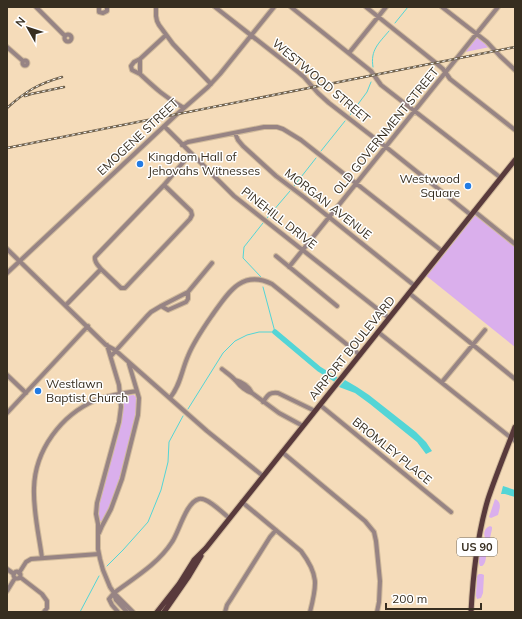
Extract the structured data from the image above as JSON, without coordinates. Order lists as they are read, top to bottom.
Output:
{
  "streets": {
    "main road": ["AIRPORT BOULEVARD", "US 90"],
    "street": [
      "WESTWOOD STREET",
      "OLD GOVERNMENT STREET",
      "EMOGENE STREET",
      "MORGAN AVENUE",
      "PINEHILL DRIVE",
      "BROMLEY PLACE"
    ]
  },
  "crossings": [
    ["WESTWOOD STREET", "OLD GOVERNMENT STREET"],
    ["WESTWOOD STREET", "EMOGENE STREET"],
    ["WESTWOOD STREET", "AIRPORT BOULEVARD"],
    ["OLD GOVERNMENT STREET", "MORGAN AVENUE"],
    ["OLD GOVERNMENT STREET", "PINEHILL DRIVE"],
    ["EMOGENE STREET", "PINEHILL DRIVE"],
    ["MORGAN AVENUE", "AIRPORT BOULEVARD"],
    ["PINEHILL DRIVE", "AIRPORT BOULEVARD"],
    ["AIRPORT BOULEVARD", "BROMLEY PLACE"]
  ],
  "places": ["Kingdom Hall of Jehovahs Witnesses", "Westwood Square", "Westlawn Baptist Church"],
  "scale_bar": "200 m",
  "north": "top left"
}
